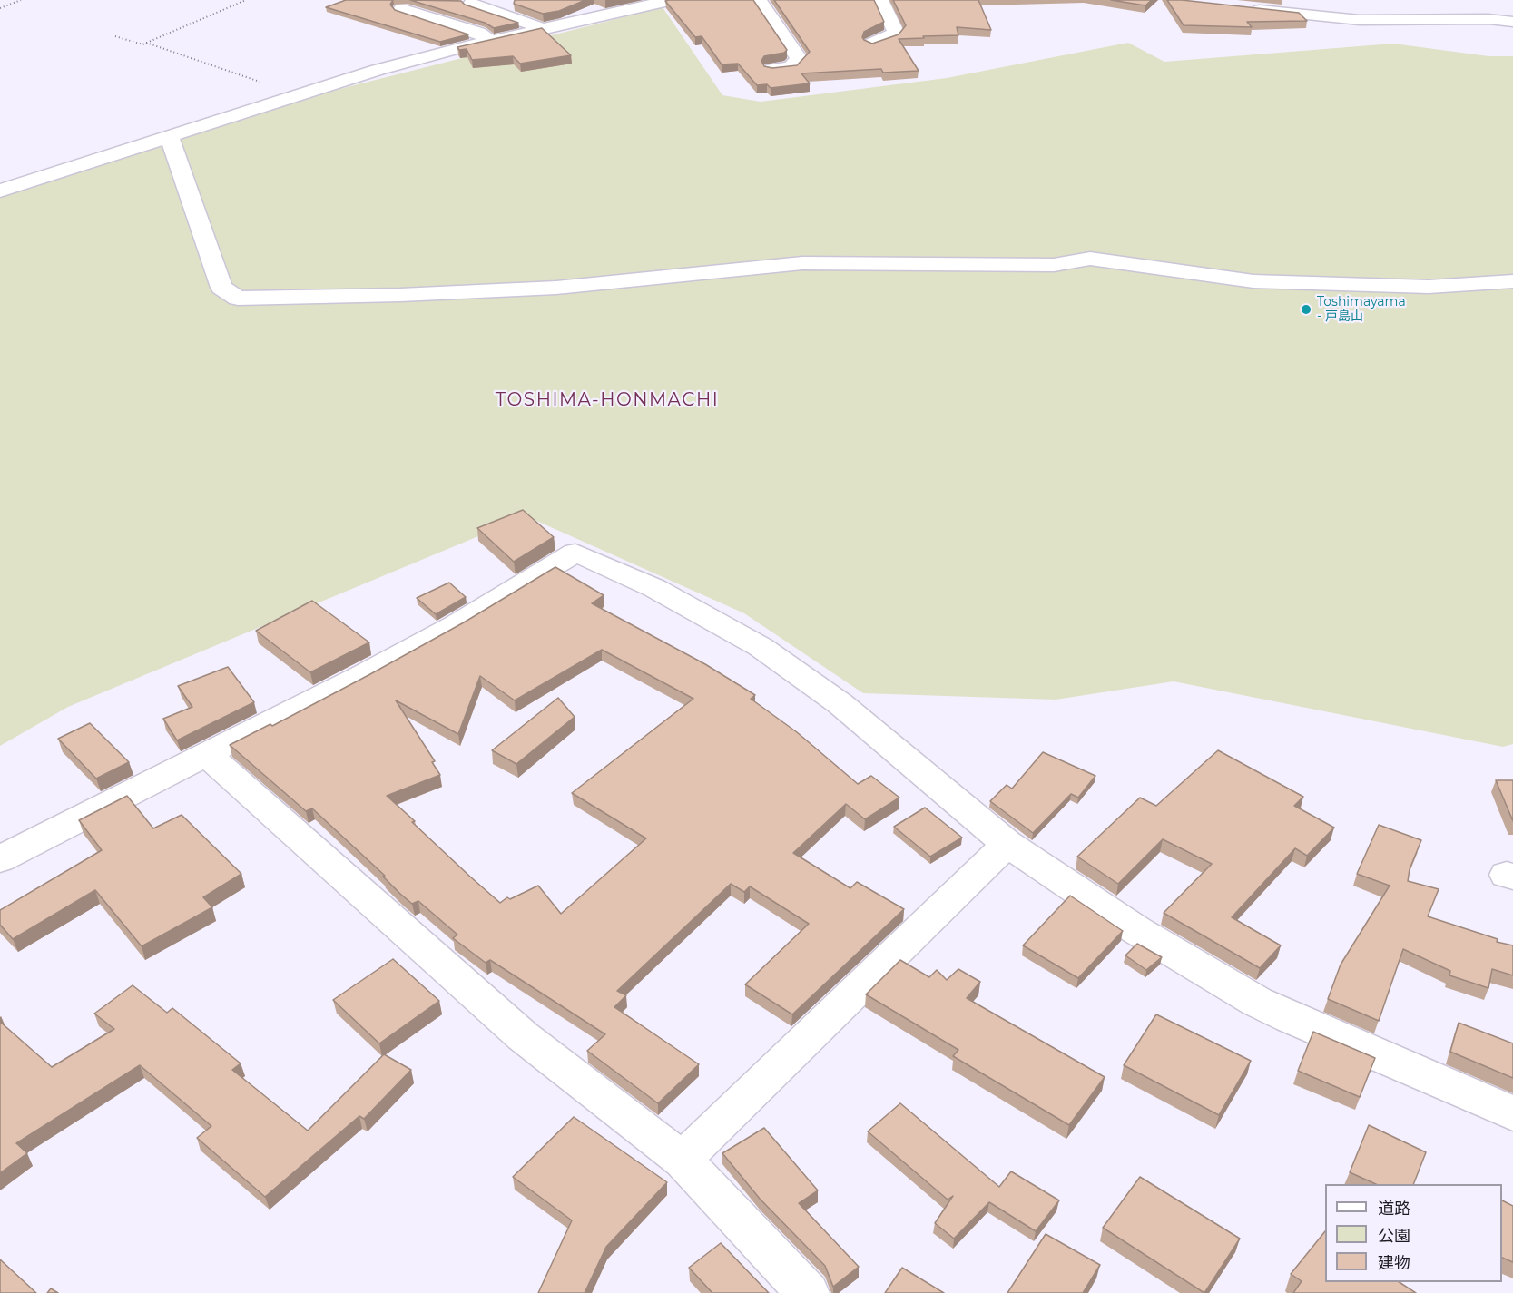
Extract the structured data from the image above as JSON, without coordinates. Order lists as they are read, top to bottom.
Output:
{
  "districts": ["TOSHIMA-HONMACHI"],
  "places": ["Toshimayama - 戸島山"],
  "legend": ["道路", "公園", "建物"]
}
